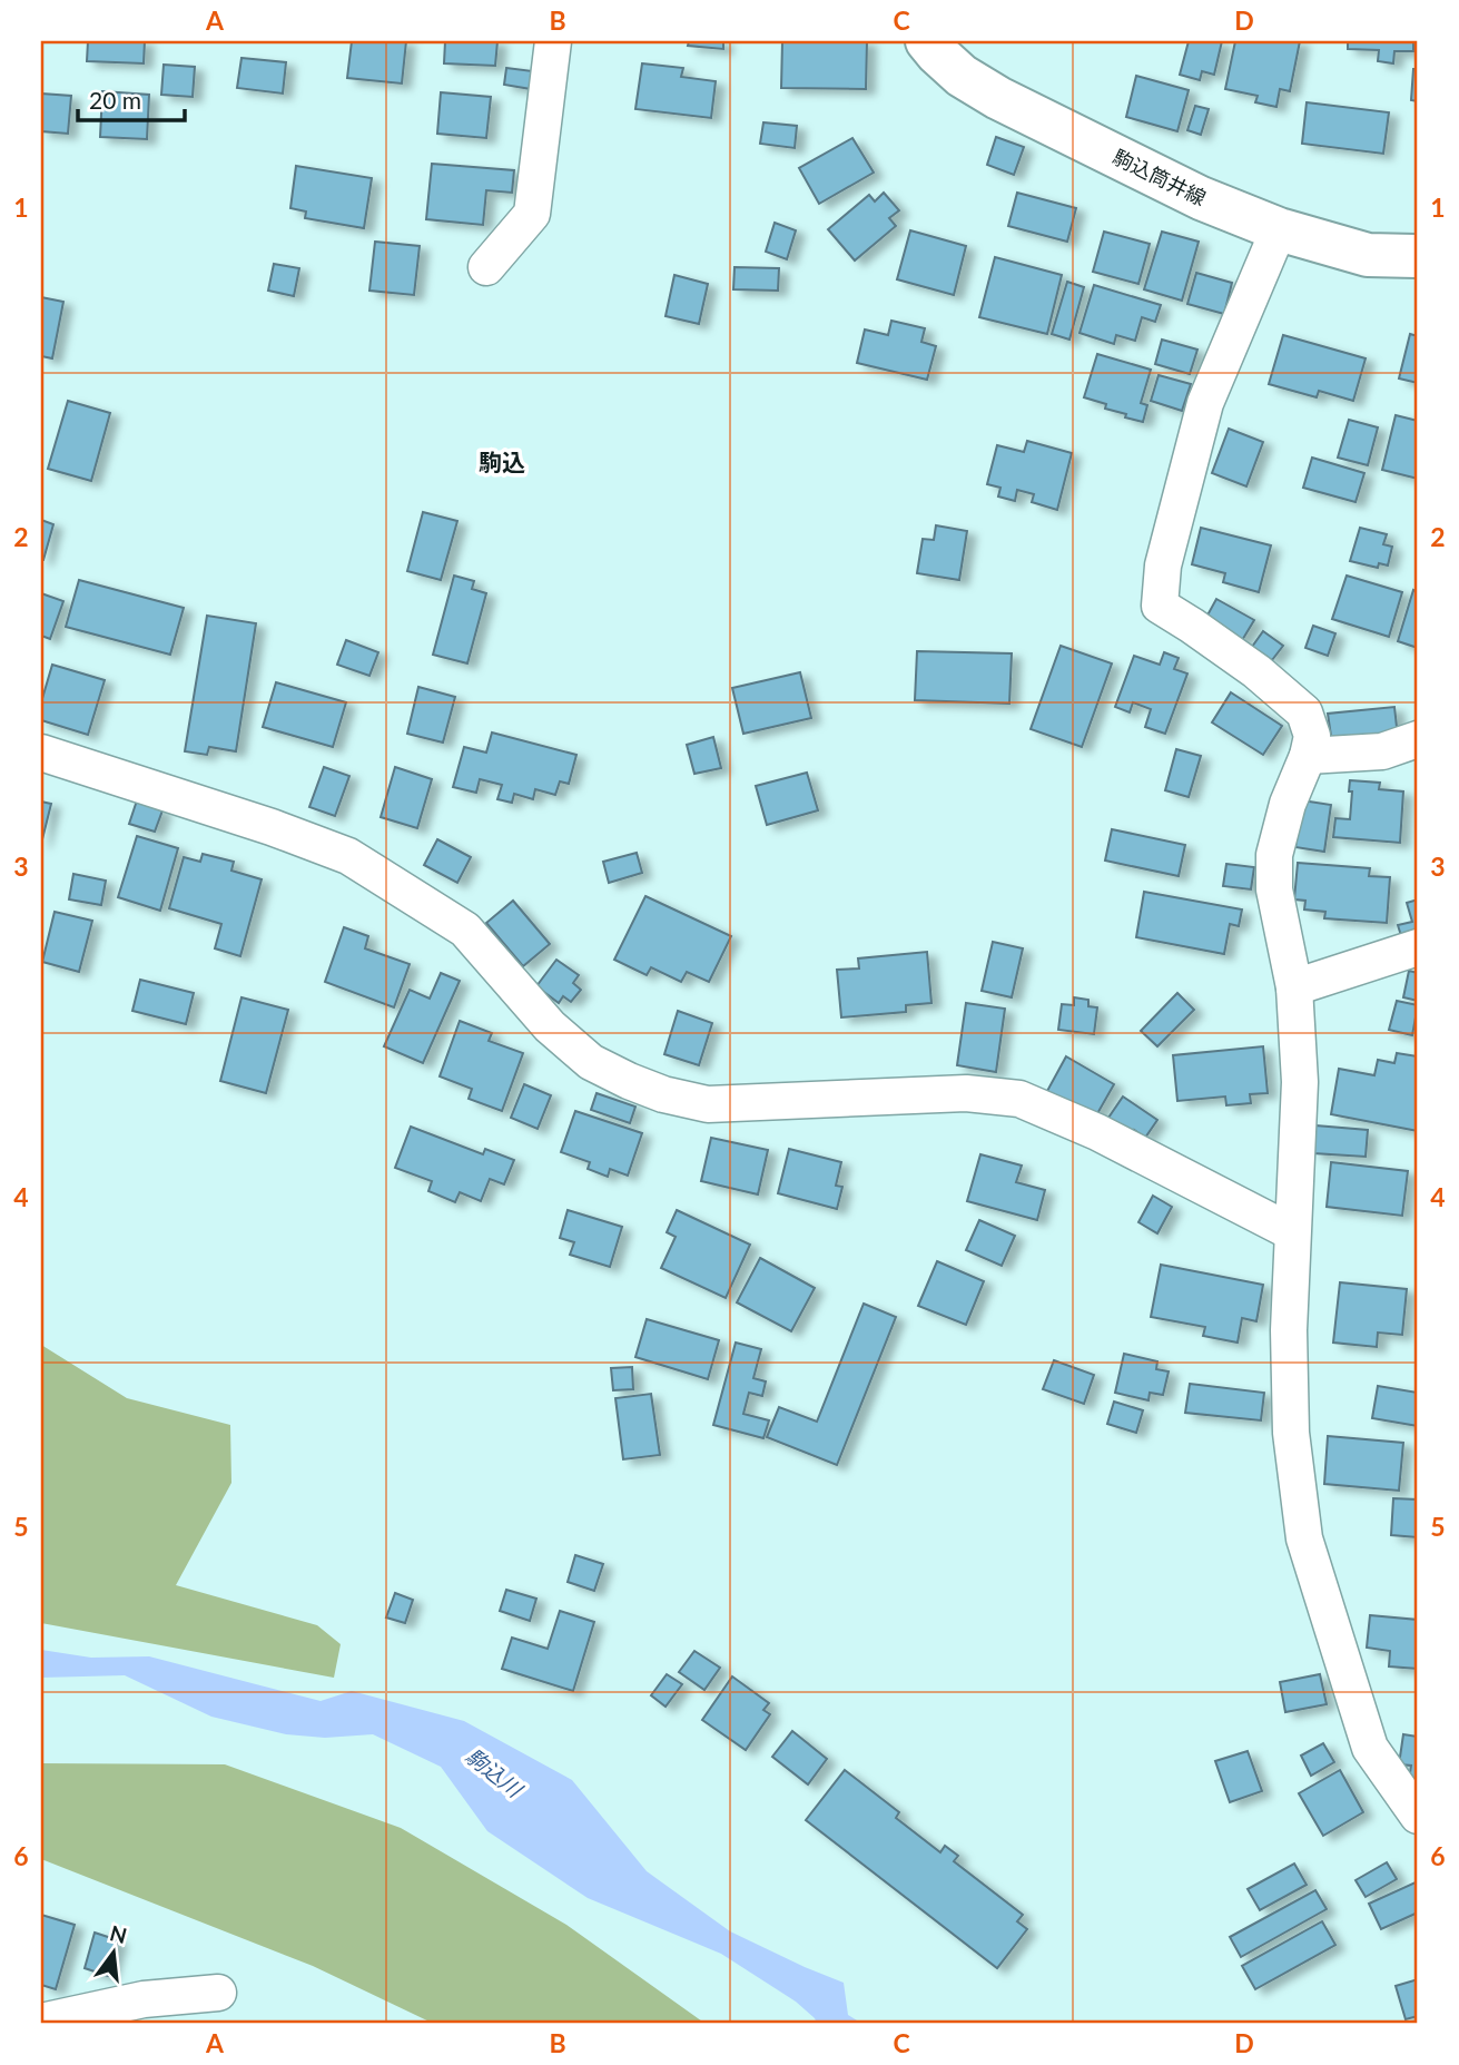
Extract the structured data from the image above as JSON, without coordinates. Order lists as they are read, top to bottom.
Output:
{
  "streets": {
    "main road": ["駒込筒井線"]
  },
  "districts": ["駒込"],
  "water": ["駒込川"],
  "scale_bar": "20 m",
  "north": "top",
  "grid": {
    "columns": [
      "A",
      "B",
      "C",
      "D"
    ],
    "rows": [
      "1",
      "2",
      "3",
      "4",
      "5",
      "6"
    ]
  }
}
